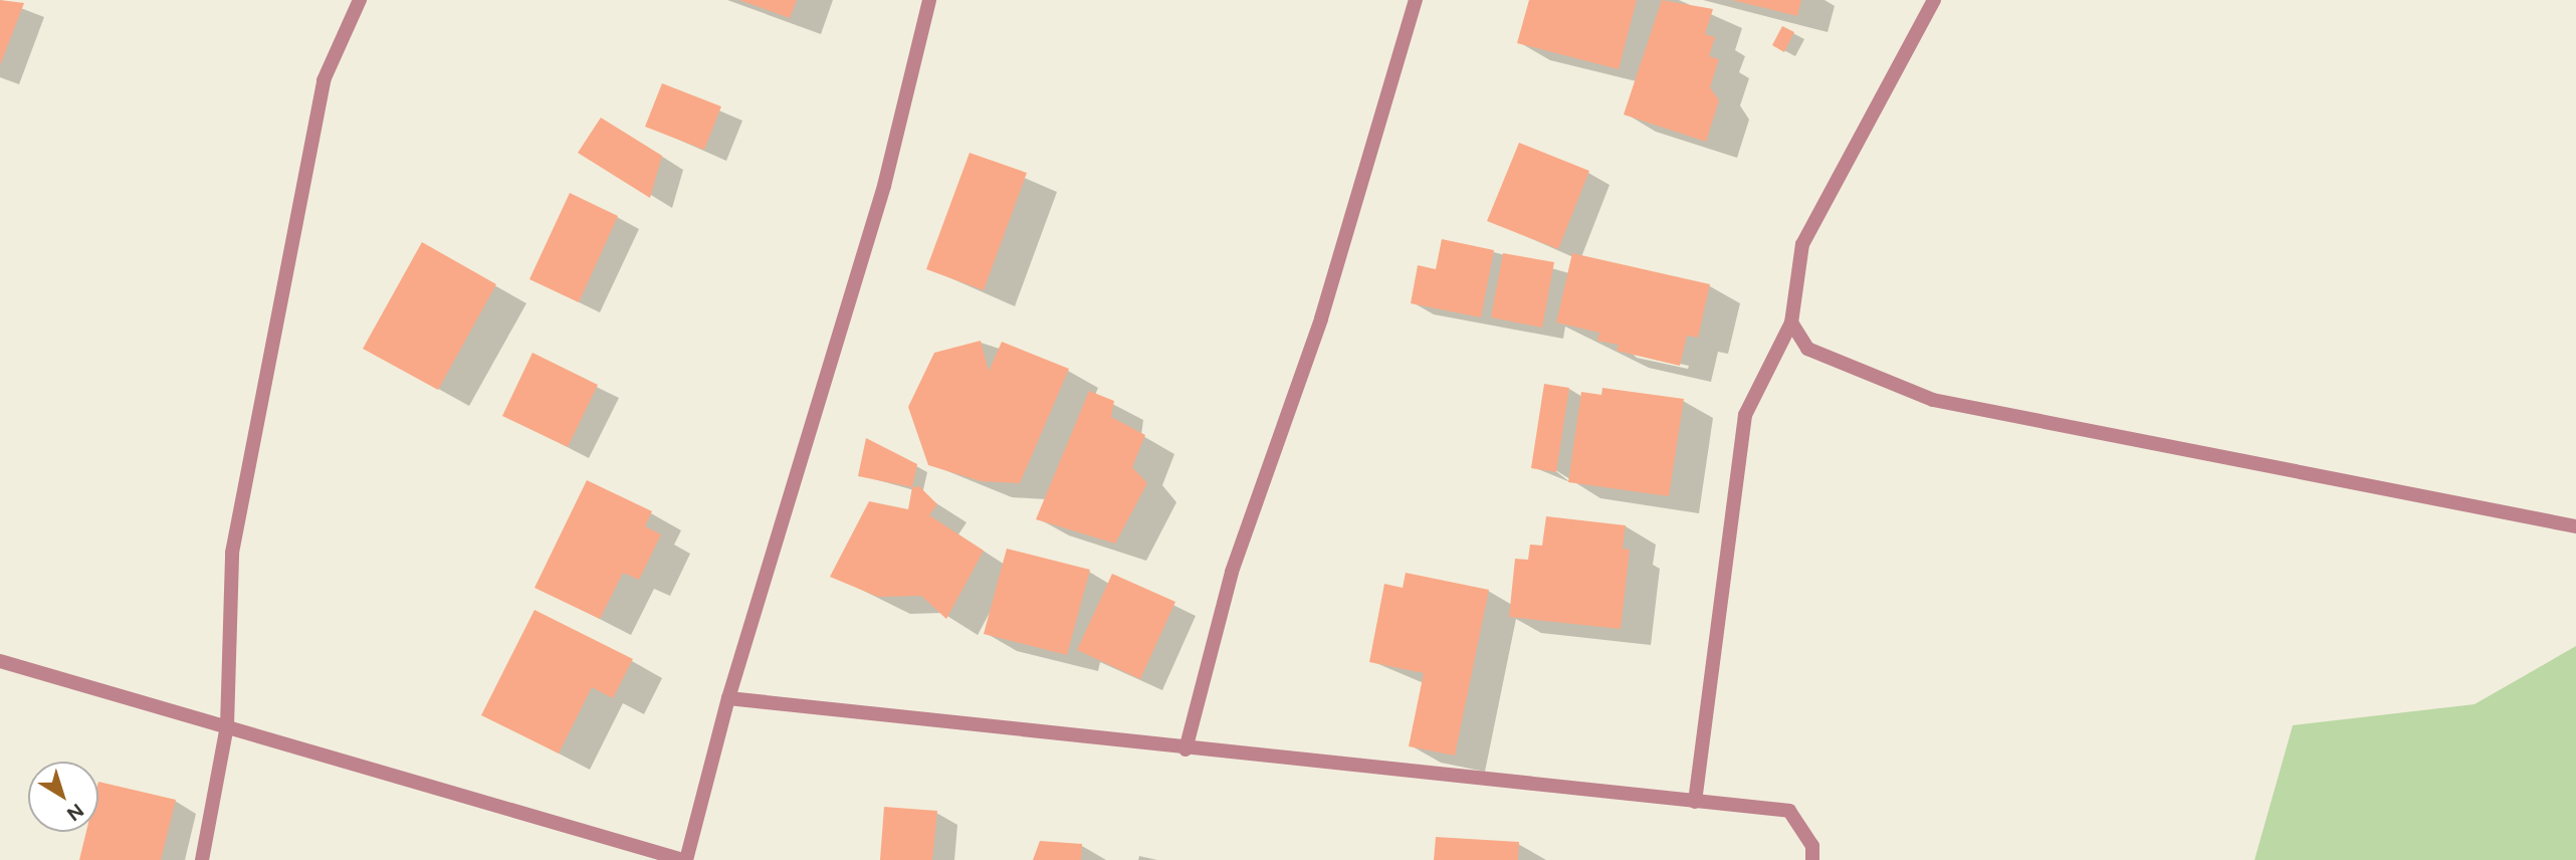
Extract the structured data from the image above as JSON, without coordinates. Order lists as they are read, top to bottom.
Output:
{
  "north": "bottom right"
}
